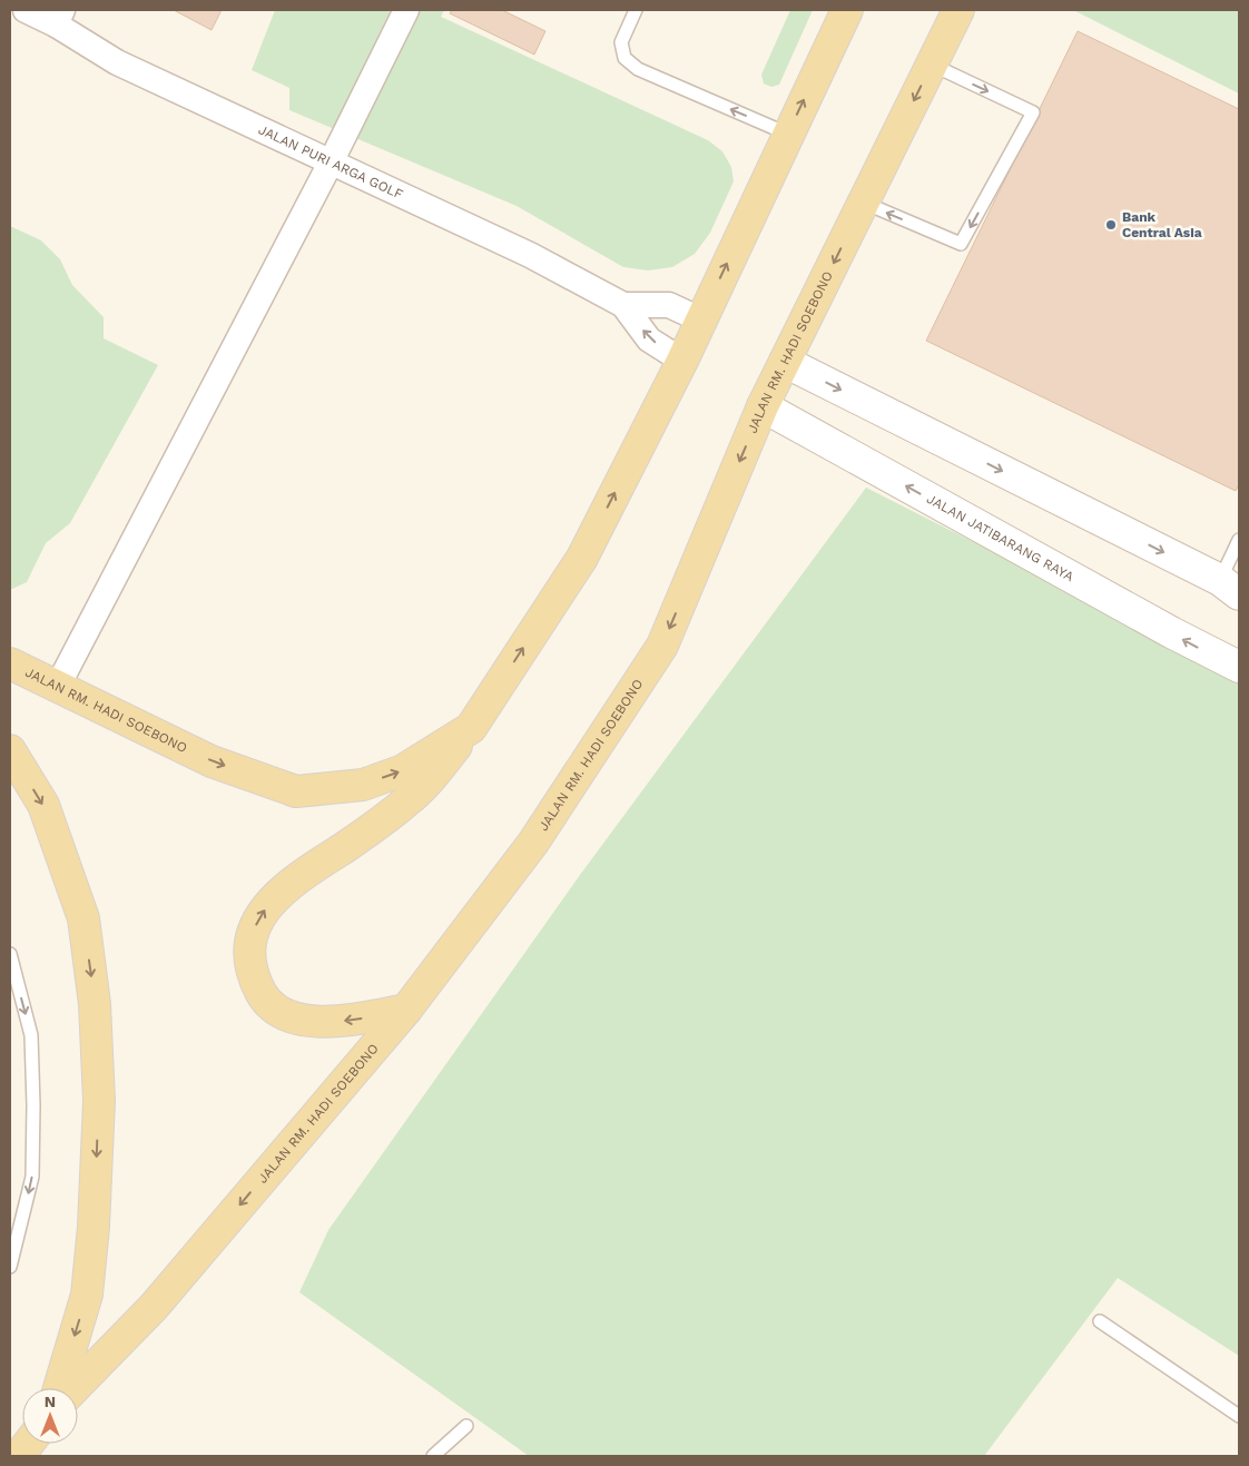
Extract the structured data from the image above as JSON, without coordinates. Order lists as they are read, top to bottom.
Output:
{
  "streets": {
    "main road": ["JALAN RM. HADI SOEBONO"],
    "street": ["JALAN PURI ARGA GOLF", "JALAN JATIBARANG RAYA"]
  },
  "crossings": [
    ["JALAN PURI ARGA GOLF", "JALAN RM. HADI SOEBONO"],
    ["JALAN RM. HADI SOEBONO", "JALAN JATIBARANG RAYA"]
  ],
  "places": ["Bank Central Asia"],
  "north": "top"
}
